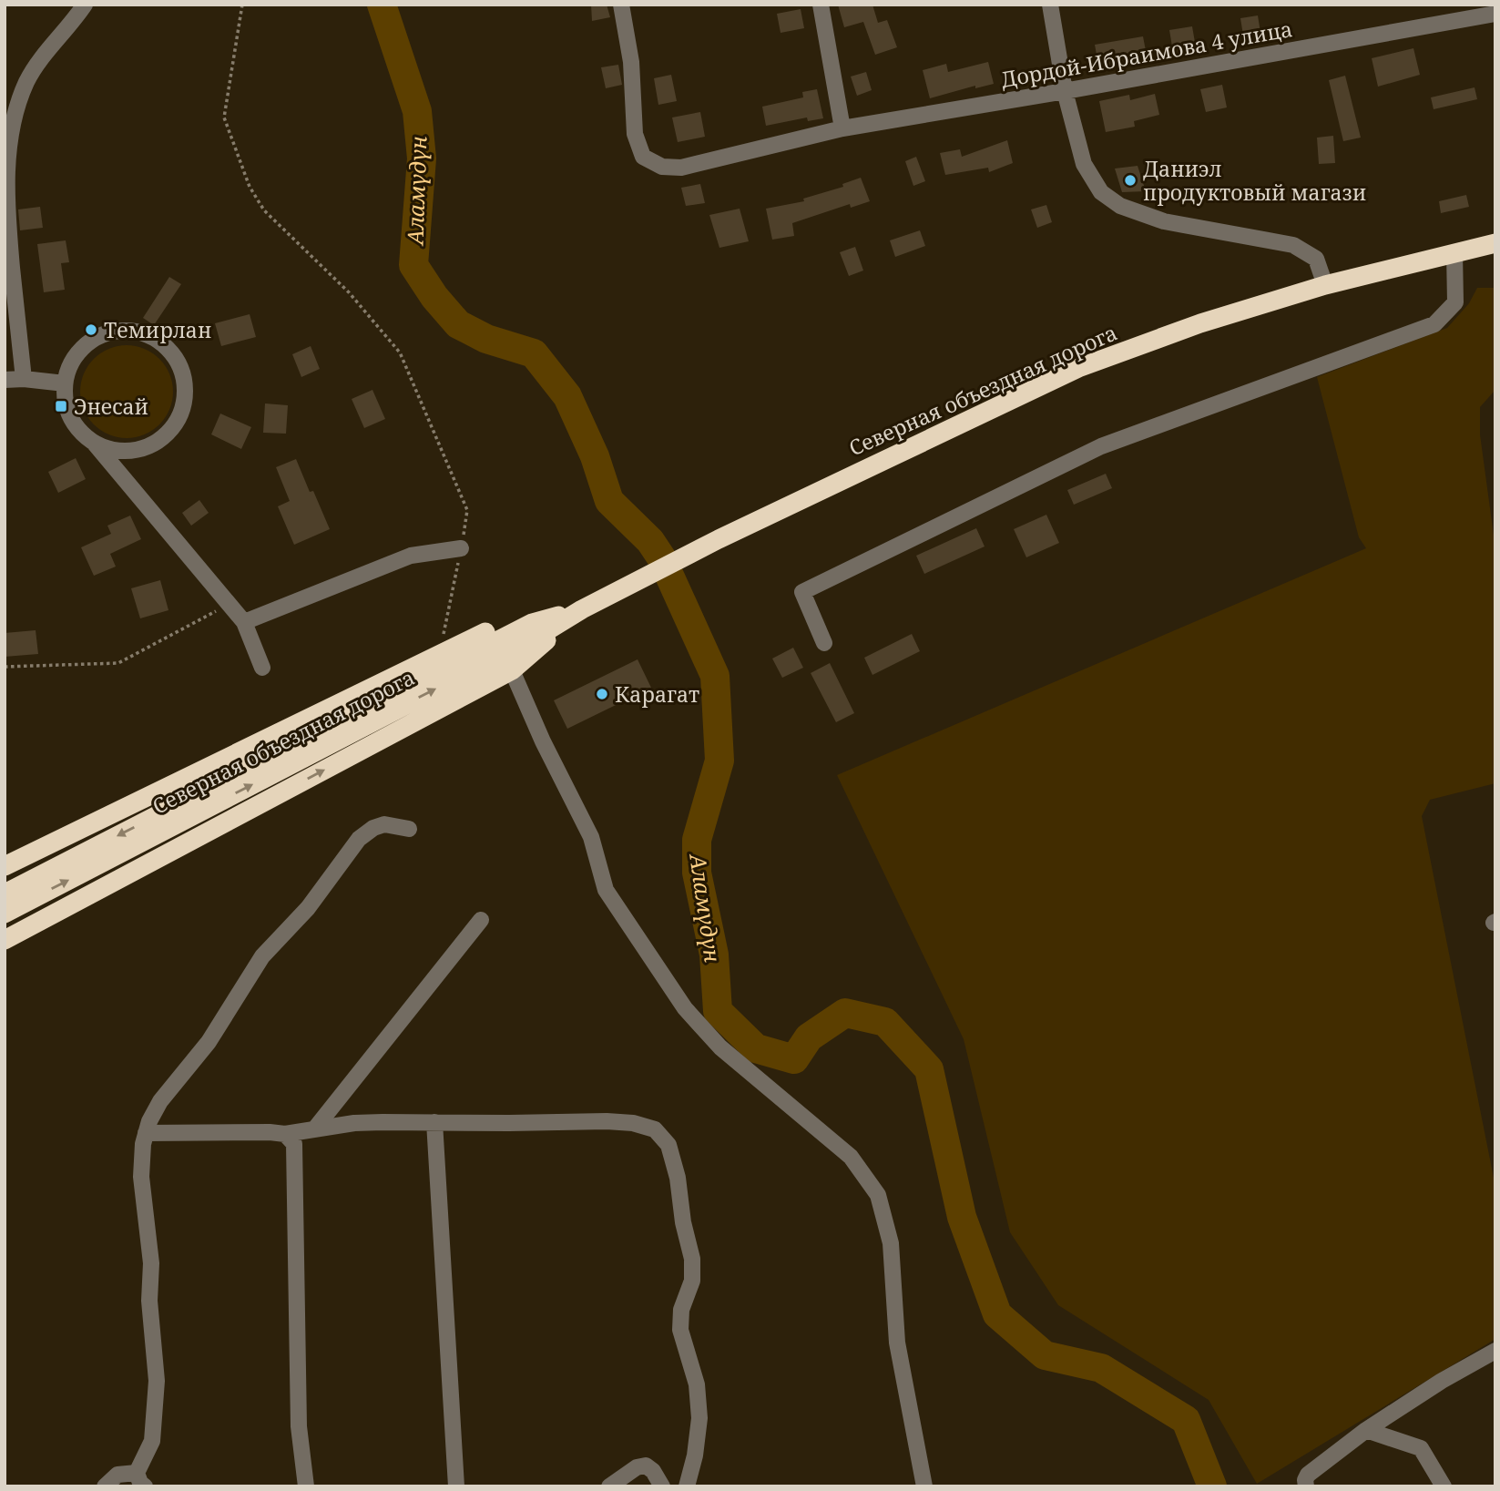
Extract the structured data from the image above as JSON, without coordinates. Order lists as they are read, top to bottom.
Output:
{
  "streets": {
    "highway": ["Северная объездная дорога"],
    "street": ["Дордой-Ибраимова 4 улица"]
  },
  "water": ["Аламүдүн"],
  "places": {
    "other": ["Даниэл продуктовый магази", "Темирлан", "Карагат"],
    "transit": ["Энесай"]
  }
}
